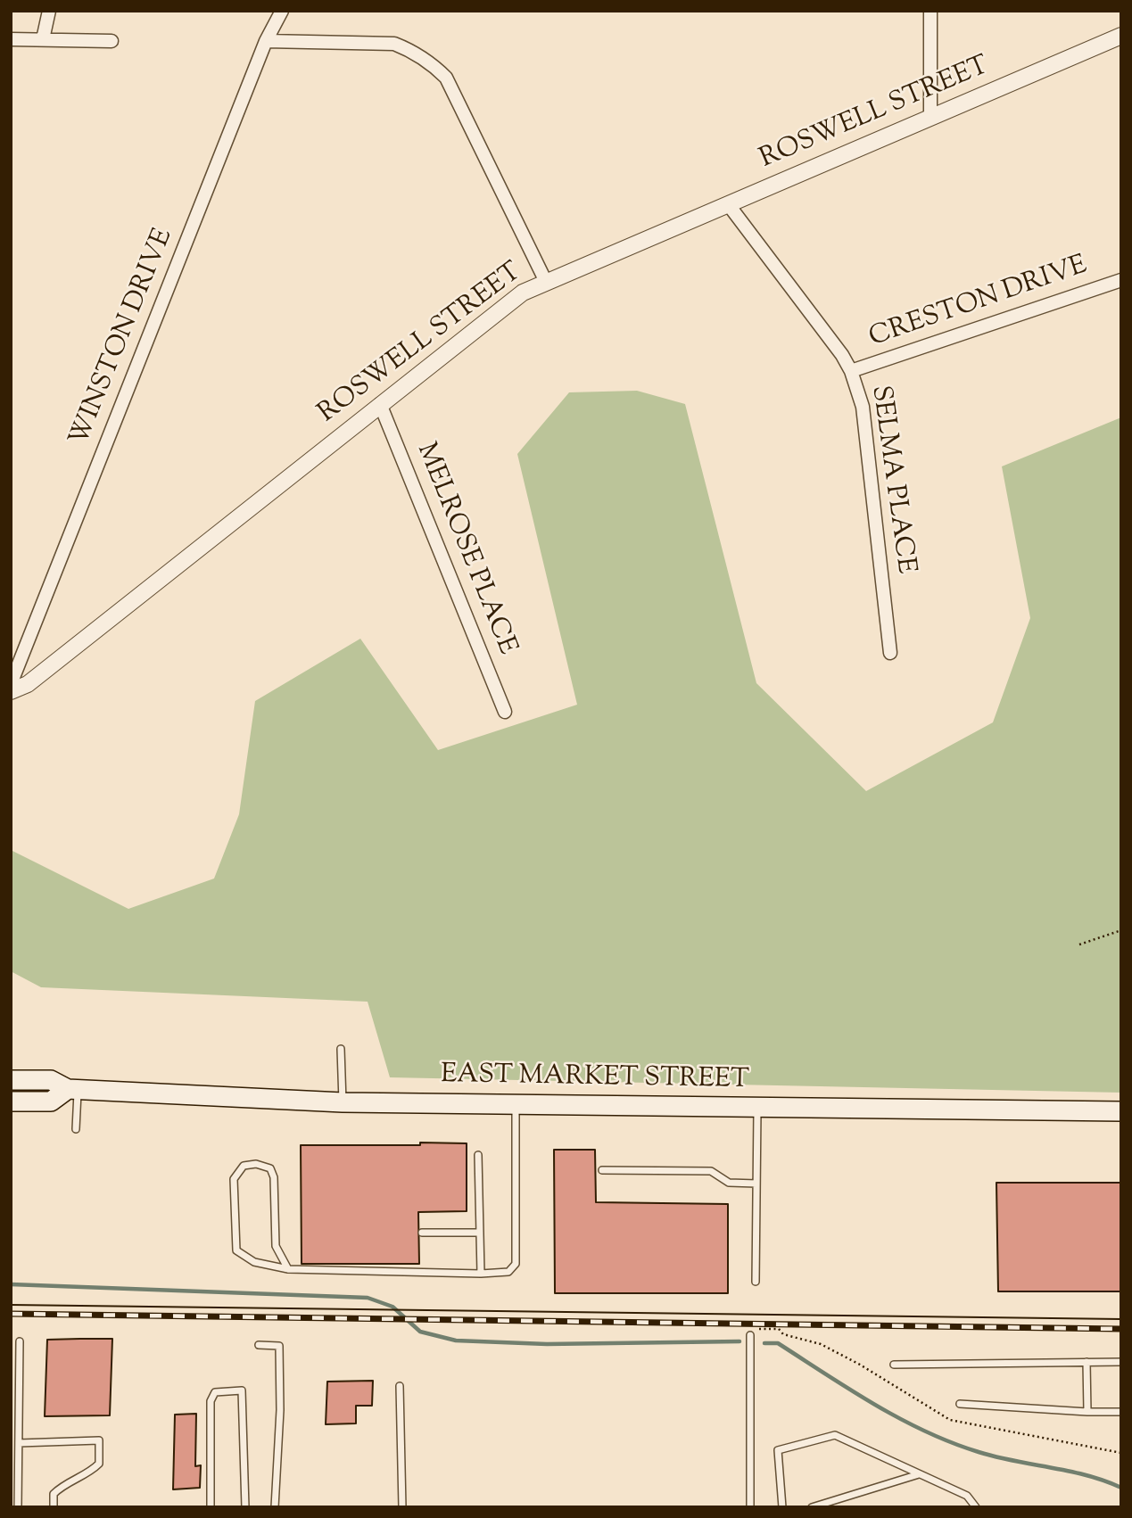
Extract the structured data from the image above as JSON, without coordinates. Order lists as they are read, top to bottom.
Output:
{
  "streets": {
    "main road": ["EAST MARKET STREET"],
    "street": [
      "ROSWELL STREET",
      "CRESTON DRIVE",
      "WINSTON DRIVE",
      "SELMA PLACE",
      "MELROSE PLACE"
    ]
  },
  "crossings": [
    ["ROSWELL STREET", "SELMA PLACE"],
    ["ROSWELL STREET", "MELROSE PLACE"],
    ["CRESTON DRIVE", "SELMA PLACE"]
  ]
}
